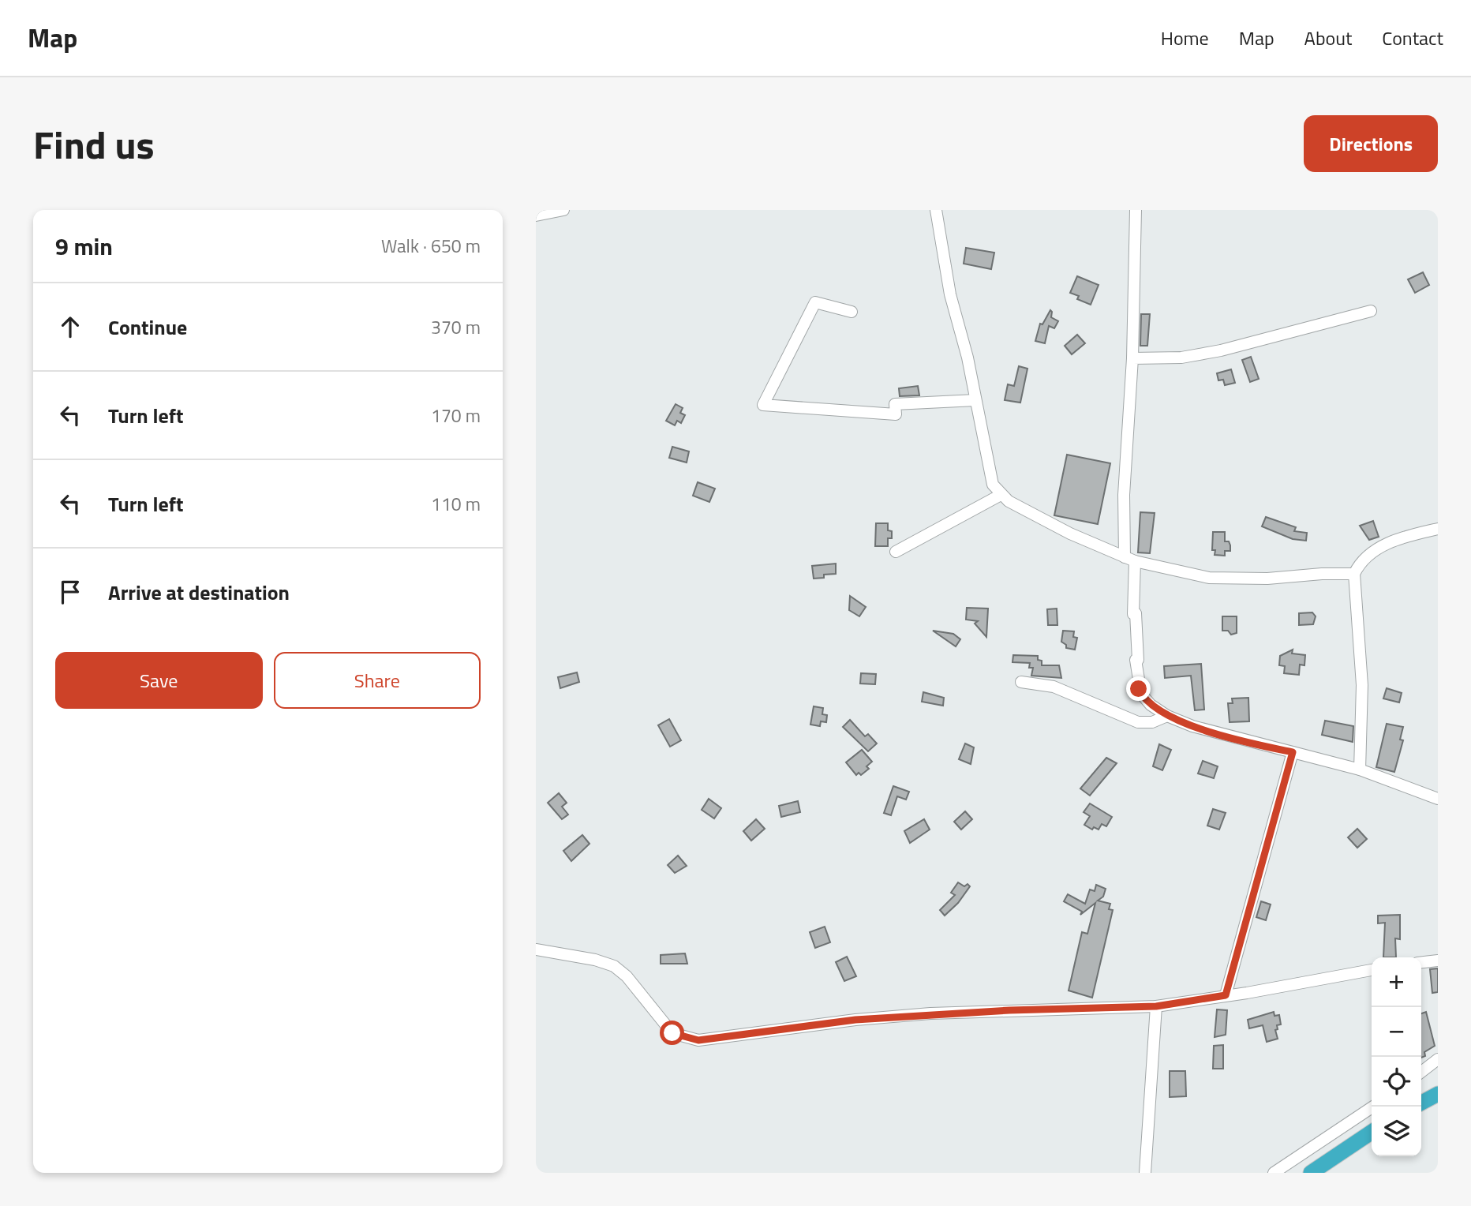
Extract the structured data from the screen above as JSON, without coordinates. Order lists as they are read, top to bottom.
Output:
{
  "page": {
    "header": "Map",
    "nav": [
      "Home",
      "Map",
      "About",
      "Contact"
    ],
    "title": "Find us",
    "buttons": [
      "Directions",
      ["Save", "Share"]
    ],
    "heading": ["9 min", "Walk · 650 m"],
    "list": [
      ["Continue", "370 m"],
      ["Turn left", "170 m"],
      ["Turn left", "110 m"],
      "Arrive at destination"
    ],
    "map_buttons": ["+", "−"]
  }
}
